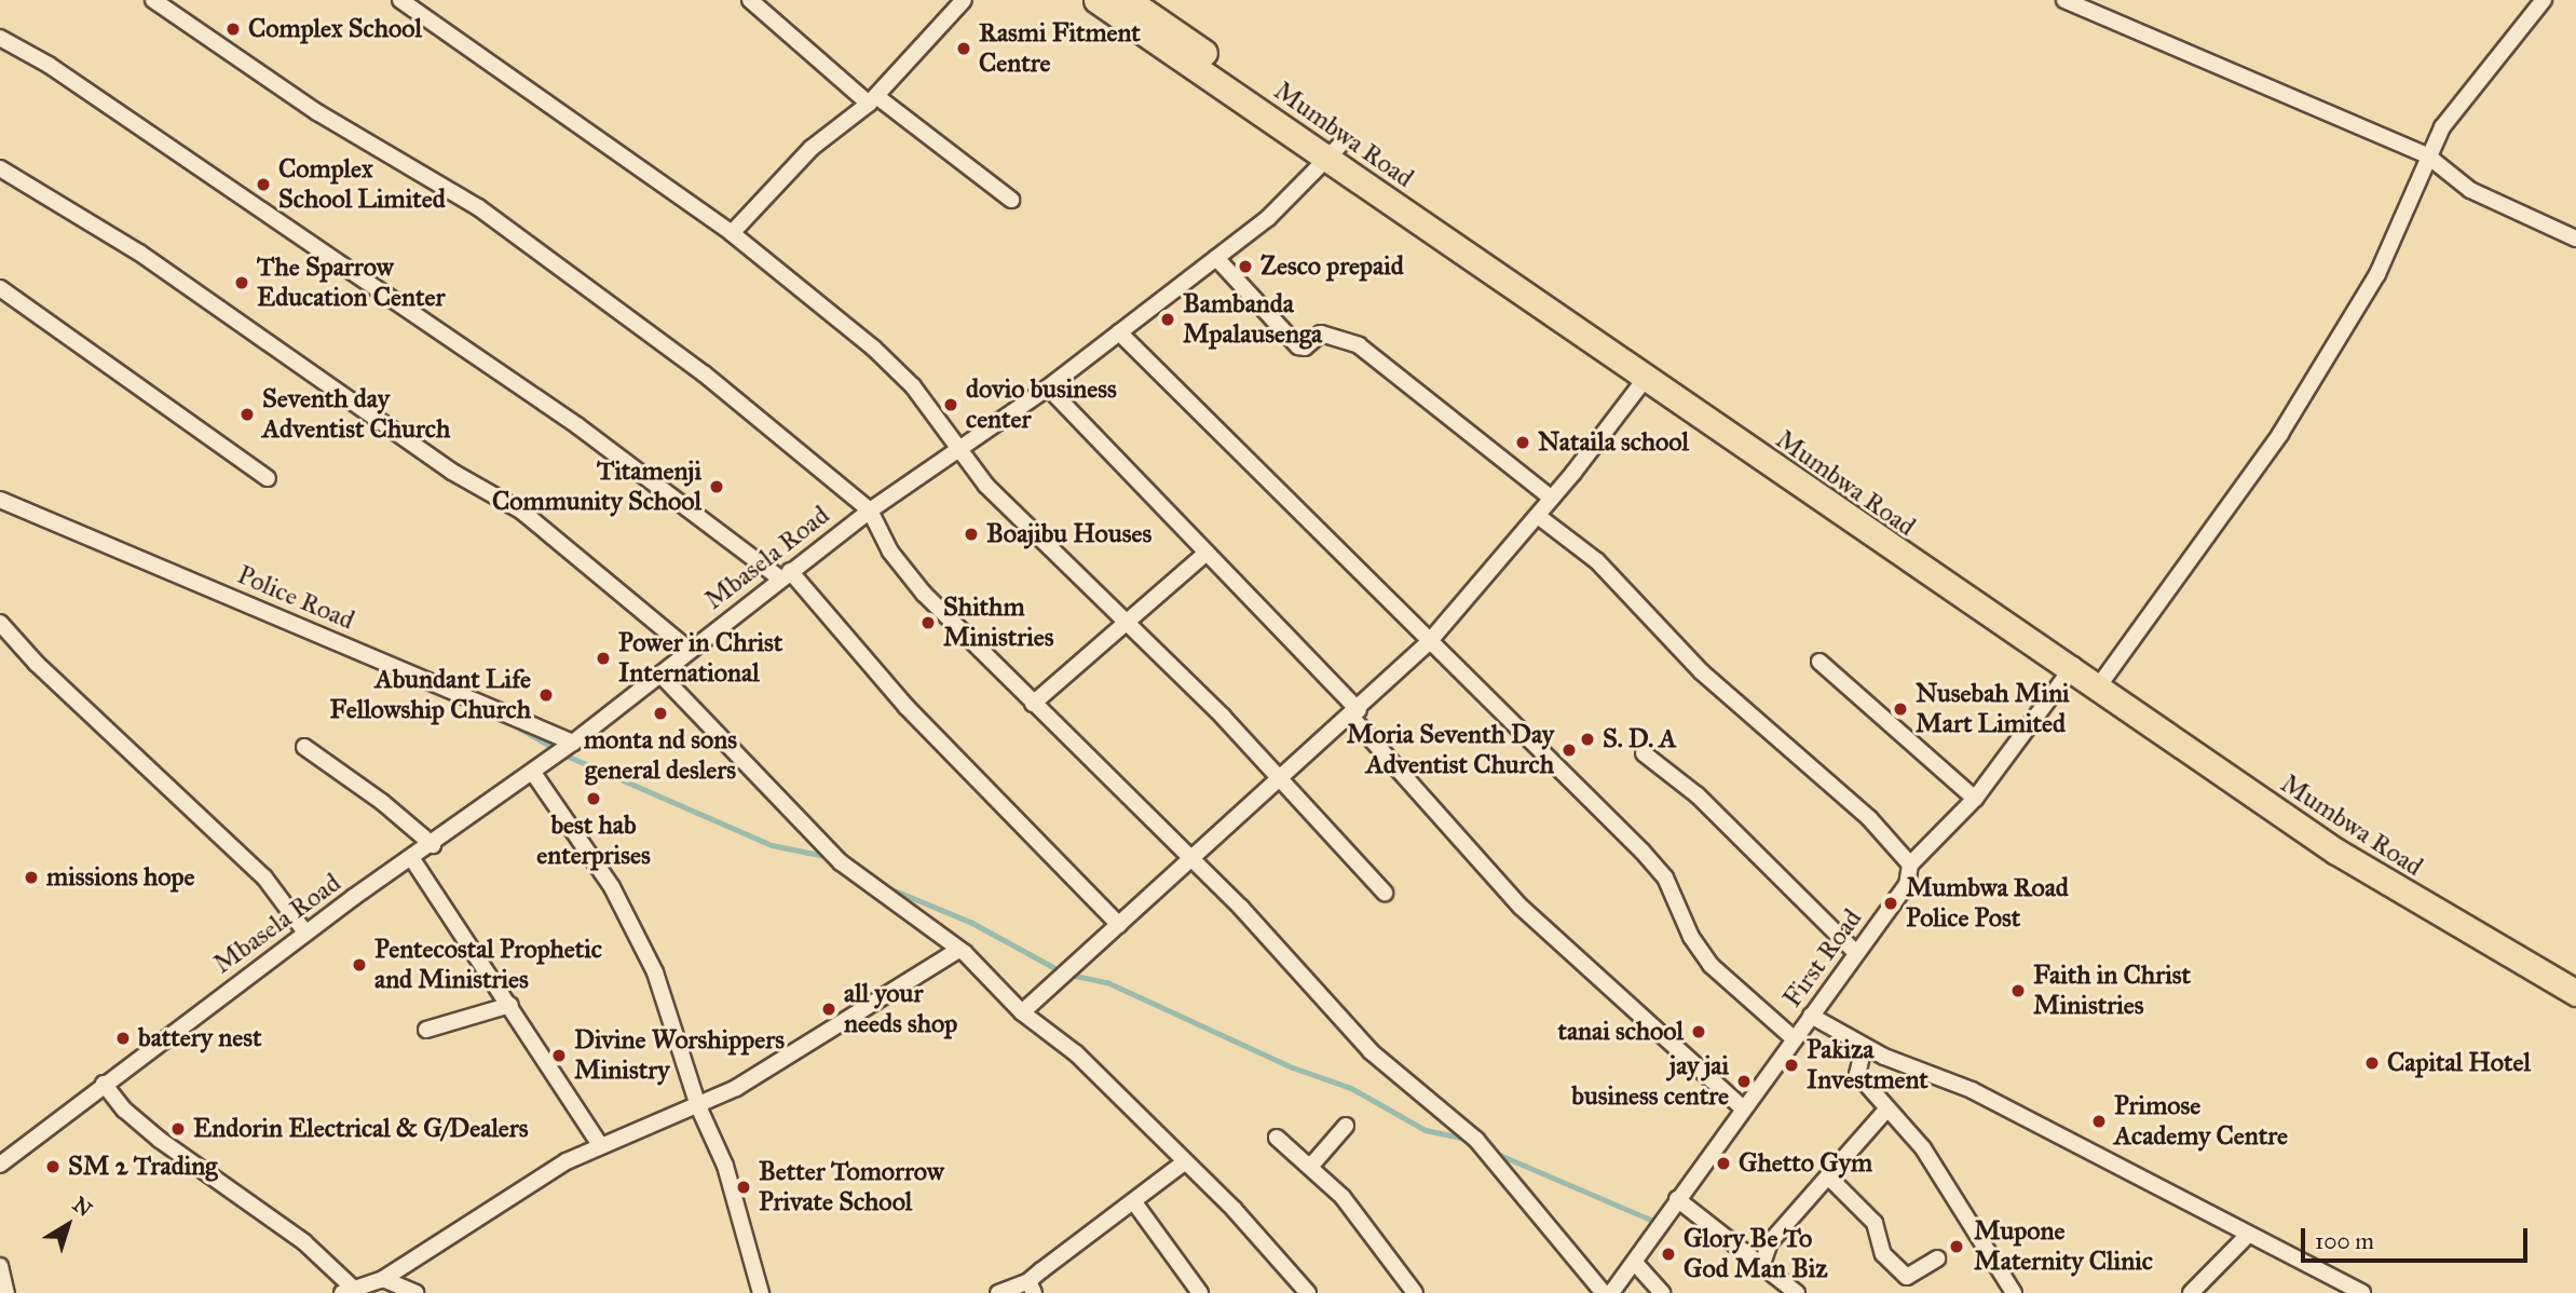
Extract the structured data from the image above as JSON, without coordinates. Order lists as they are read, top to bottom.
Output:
{
  "streets": {
    "main road": ["Mumbwa Road"],
    "street": ["Mbasela Road", "Police Road", "First Road"]
  },
  "crossings": [
    ["Mumbwa Road", "Mbasela Road"],
    ["Mumbwa Road", "First Road"],
    ["Mbasela Road", "Police Road"]
  ],
  "places": [
    "Complex School",
    "Rasmi Fitment Centre",
    "Complex School Limited",
    "Zesco prepaid",
    "The Sparrow Education Center",
    "Bambanda Mpalausenga",
    "dovio business center",
    "Seventh day Adventist Church",
    "Nataila school",
    "Titamenji Community School",
    "Boajibu Houses",
    "Shithm Ministries",
    "Power in Christ International",
    "Abundant Life Fellowship Church",
    "Nusebah Mini Mart Limited",
    "monta nd sons general deslers",
    "S. D. A",
    "Moria Seventh Day Adventist Church",
    "best hab enterprises",
    "missions hope",
    "Mumbwa Road Police Post",
    "Pentecostal Prophetic and Ministries",
    "Faith in Christ Ministries",
    "all your needs shop",
    "tanai school",
    "battery nest",
    "Divine Worshippers Ministry",
    "Capital Hotel",
    "Pakiza Investment",
    "jay jai business centre",
    "Primose Academy Centre",
    "Endorin Electrical & G/Dealers",
    "Ghetto Gym",
    "SM 2 Trading",
    "Better Tomorrow Private School",
    "Mupone Maternity Clinic",
    "Glory Be To God Man Biz"
  ],
  "scale_bar": "100 m",
  "north": "top right"
}
